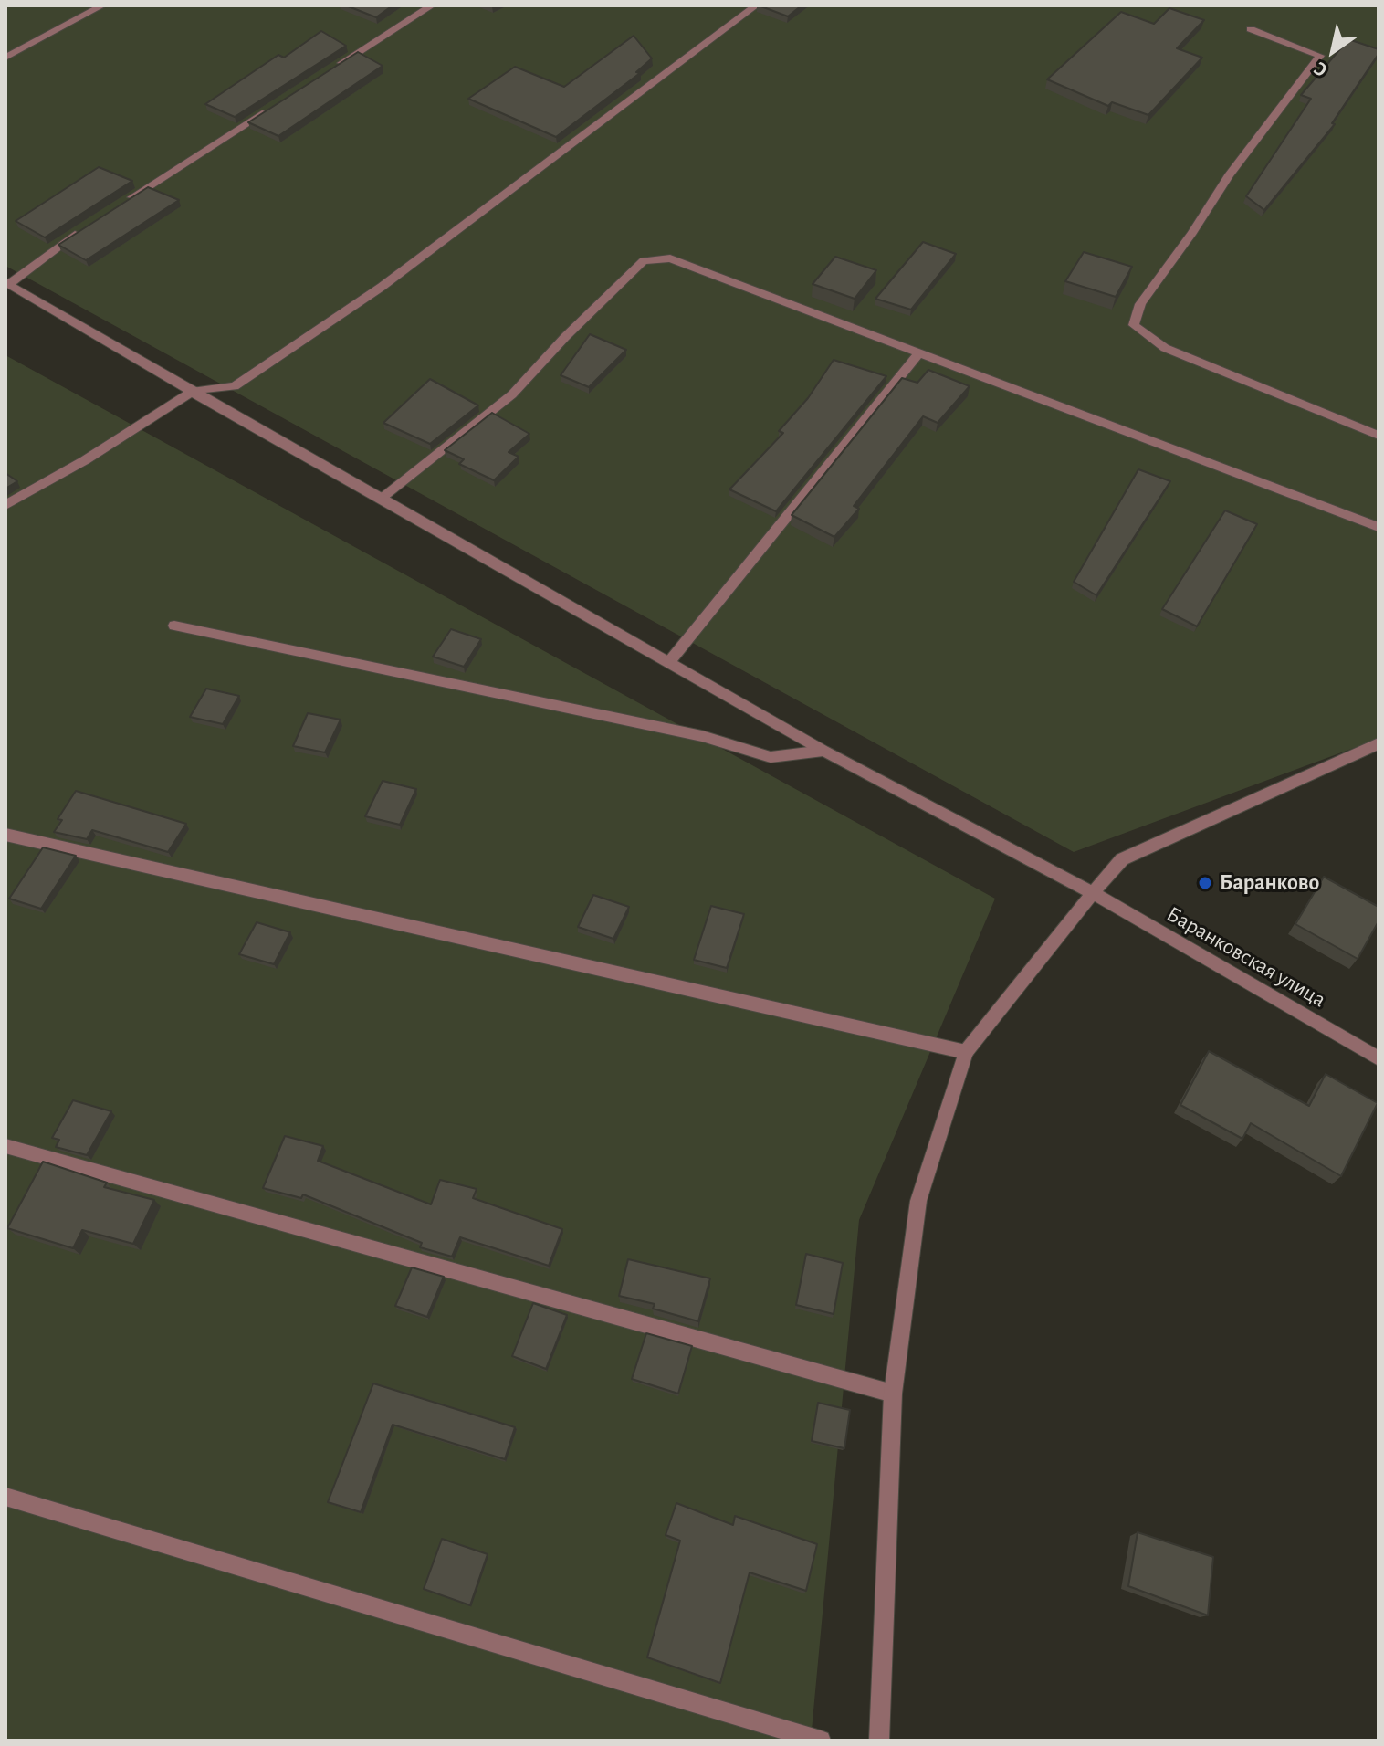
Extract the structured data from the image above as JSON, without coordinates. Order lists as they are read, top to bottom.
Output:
{
  "streets": {
    "street": ["Баранковская улица"]
  },
  "places": ["Баранково"],
  "north": "bottom left"
}
